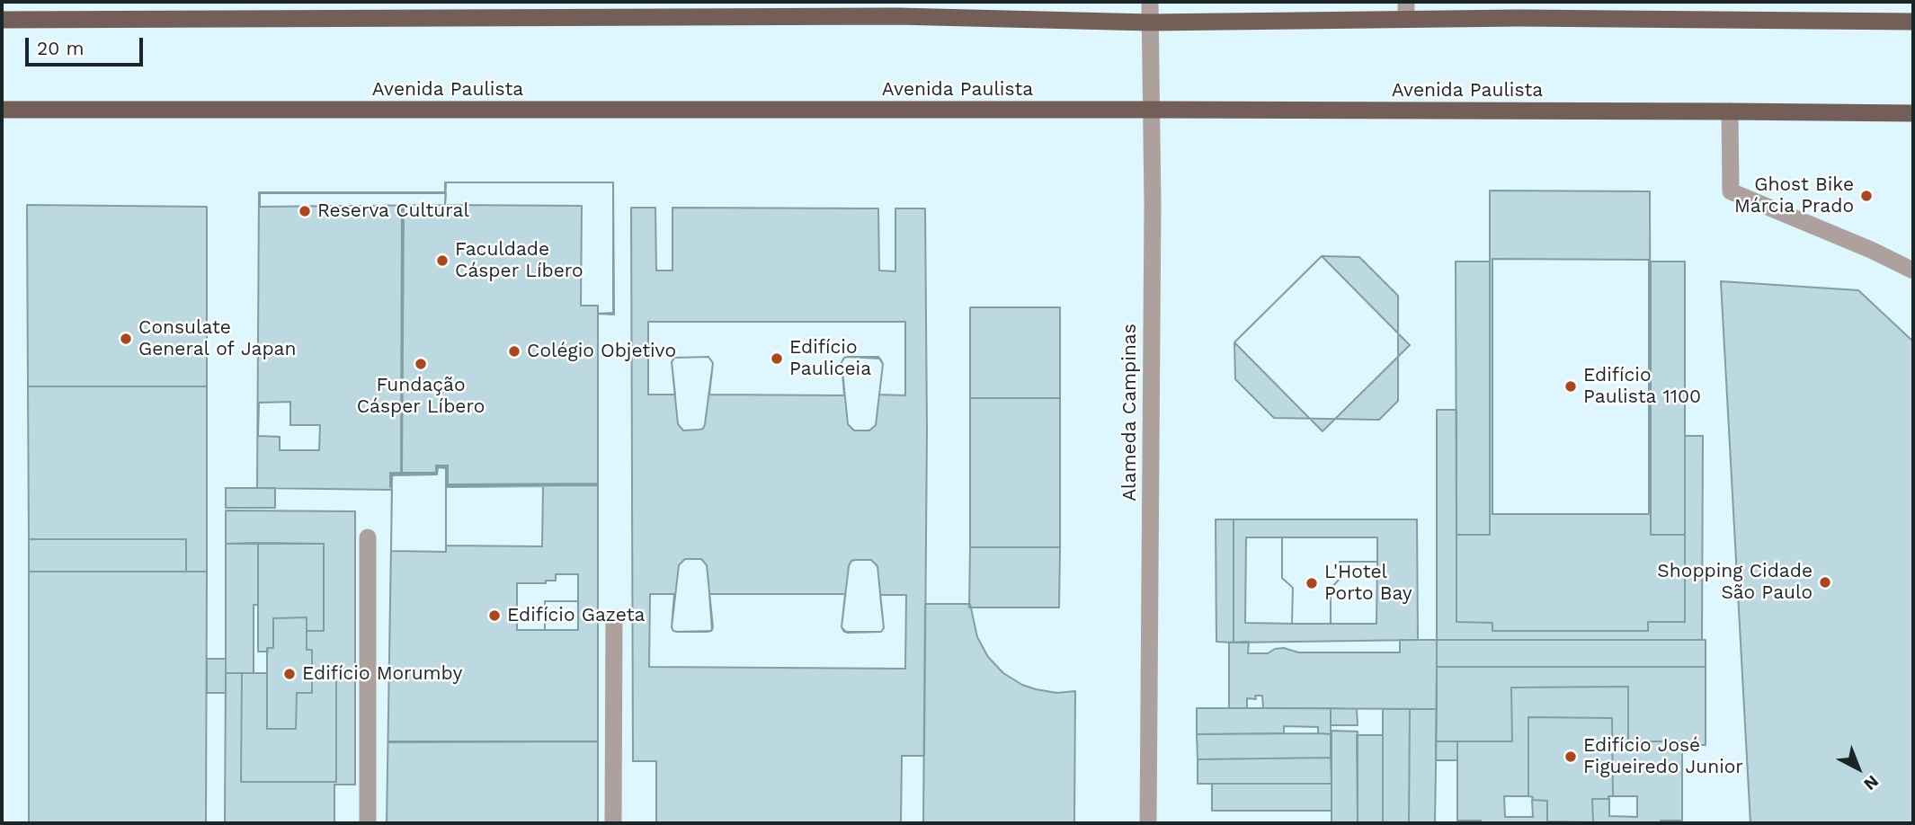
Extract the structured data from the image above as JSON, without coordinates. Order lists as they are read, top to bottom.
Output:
{
  "streets": {
    "main road": ["Avenida Paulista"],
    "street": ["Alameda Campinas"]
  },
  "crossings": [
    ["Avenida Paulista", "Alameda Campinas"]
  ],
  "places": [
    "Ghost Bike Márcia Prado",
    "Reserva Cultural",
    "Faculdade Cásper Líbero",
    "Consulate General of Japan",
    "Colégio Objetivo",
    "Edifício Pauliceia",
    "Fundação Cásper Líbero",
    "Edifício Paulista 1100",
    "Shopping Cidade São Paulo",
    "L'Hotel Porto Bay",
    "Edifício Gazeta",
    "Edifício Morumby",
    "Edifício José Figueiredo Junior"
  ],
  "scale_bar": "20 m",
  "north": "bottom right"
}
